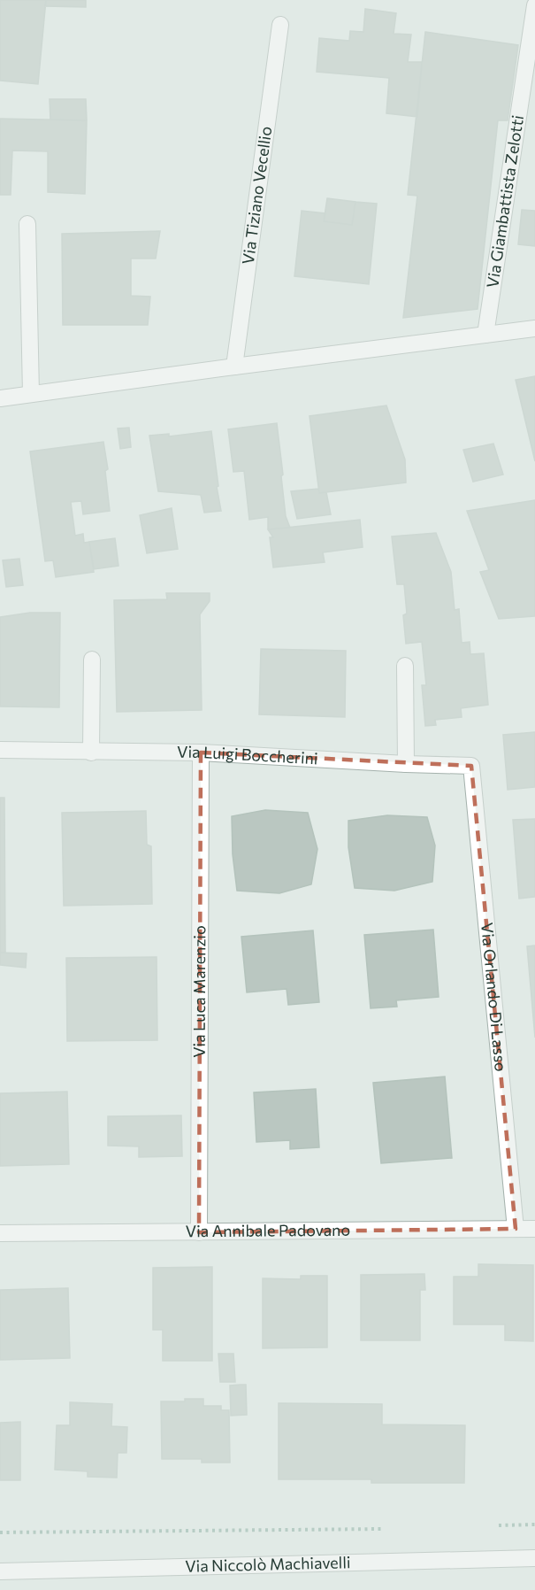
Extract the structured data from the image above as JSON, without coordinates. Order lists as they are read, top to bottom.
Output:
{
  "streets": {
    "street": [
      "Via Tiziano Vecellio",
      "Via Giambattista Zelotti",
      "Via Luigi Boccherini",
      "Via Luca Marenzio",
      "Via Orlando Di Lasso",
      "Via Annibale Padovano",
      "Via Niccolò Machiavelli"
    ]
  },
  "crossings": [
    ["Via Luigi Boccherini", "Via Luca Marenzio"],
    ["Via Luigi Boccherini", "Via Orlando Di Lasso"],
    ["Via Luca Marenzio", "Via Annibale Padovano"],
    ["Via Orlando Di Lasso", "Via Annibale Padovano"]
  ]
}
